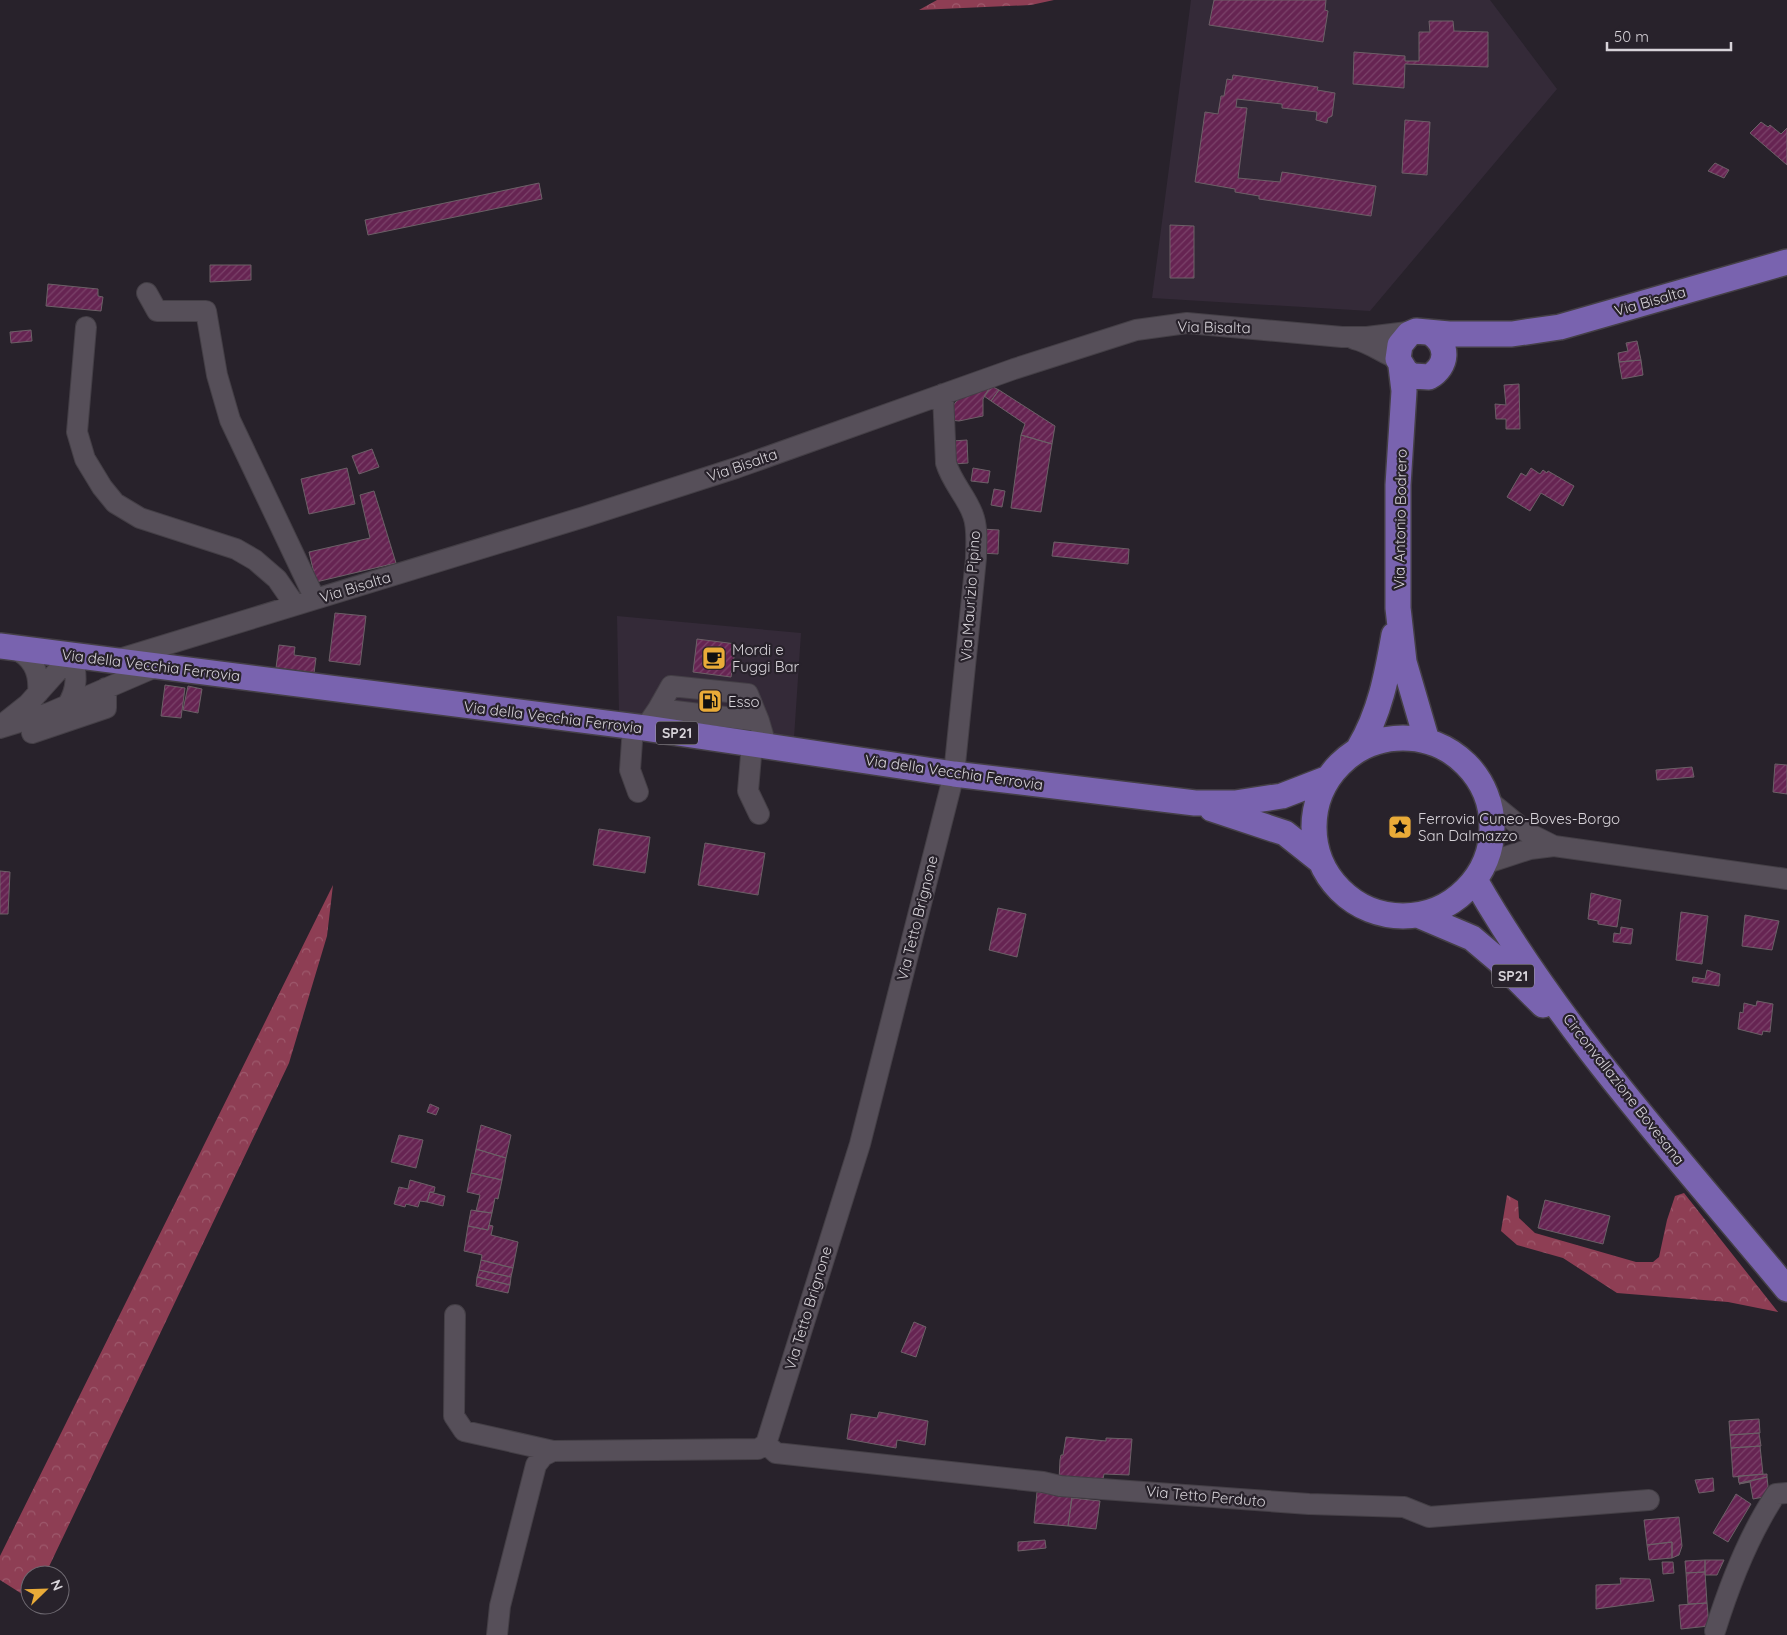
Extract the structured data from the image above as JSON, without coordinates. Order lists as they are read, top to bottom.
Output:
{
  "streets": {
    "main road": [
      "Via Bisalta",
      "Via Antonio Bodrero",
      "Via della Vecchia Ferrovia",
      "SP21",
      "Circonvallazione Bovesana"
    ],
    "street": ["Via Maurizio Pipino", "Via Tetto Brignone", "Via Tetto Perduto"]
  },
  "crossings": [
    ["Via Bisalta", "Via Antonio Bodrero"],
    ["Via Bisalta", "Via Maurizio Pipino"],
    ["Via Bisalta", "Via della Vecchia Ferrovia"],
    ["Via Antonio Bodrero", "Via della Vecchia Ferrovia"],
    ["Via Antonio Bodrero", "SP21"],
    ["Via Antonio Bodrero", "Circonvallazione Bovesana"],
    ["Via Maurizio Pipino", "Via della Vecchia Ferrovia"],
    ["Via Maurizio Pipino", "Via Tetto Brignone"],
    ["Via della Vecchia Ferrovia", "SP21"],
    ["Via della Vecchia Ferrovia", "Via Tetto Brignone"],
    ["Via della Vecchia Ferrovia", "Circonvallazione Bovesana"],
    ["SP21", "Circonvallazione Bovesana"],
    ["Via Tetto Brignone", "Via Tetto Perduto"]
  ],
  "places": {
    "cafe": ["Mordi e Fuggi Bar"],
    "fuel station": ["Esso"],
    "place": ["Ferrovia Cuneo-Boves-Borgo San Dalmazzo"]
  },
  "scale_bar": "50 m",
  "north": "top right"
}
